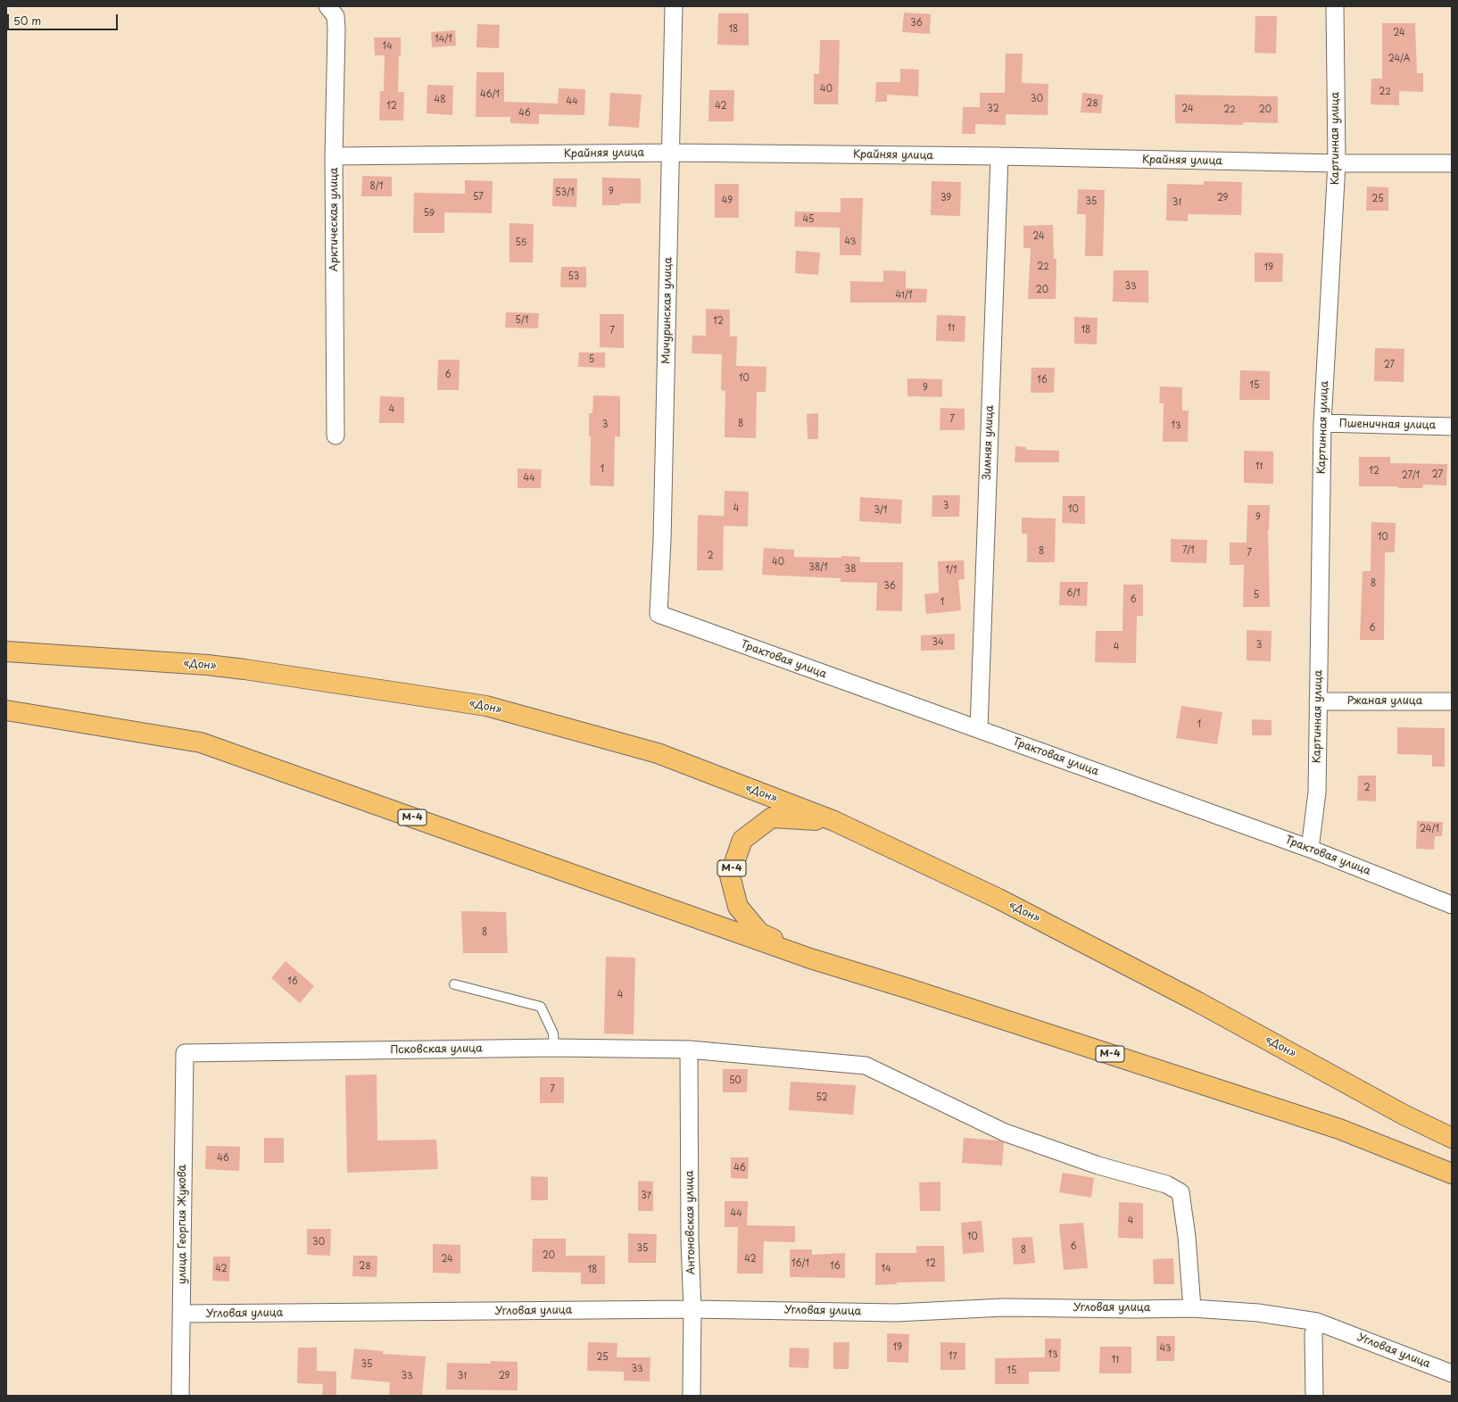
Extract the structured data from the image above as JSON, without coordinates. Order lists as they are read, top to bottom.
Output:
{
  "streets": {
    "highway": ["«Дон»", "М-4"],
    "street": [
      "Картинная улица",
      "Крайняя улица",
      "Арктическая улица",
      "Мичуринская улица",
      "Пшеничная улица",
      "Зимняя улица",
      "Трактовая улица",
      "Ржаная улица",
      "Псковская улица",
      "Антоновская улица",
      "улица Георгия Жукова",
      "Угловая улица"
    ]
  },
  "crossings": [
    ["Картинная улица", "Крайняя улица"],
    ["Картинная улица", "Пшеничная улица"],
    ["Картинная улица", "Трактовая улица"],
    ["Картинная улица", "Ржаная улица"],
    ["Крайняя улица", "Арктическая улица"],
    ["Крайняя улица", "Мичуринская улица"],
    ["Крайняя улица", "Зимняя улица"],
    ["Мичуринская улица", "Трактовая улица"],
    ["Зимняя улица", "Трактовая улица"],
    ["«Дон»", "М-4"],
    ["Псковская улица", "Антоновская улица"],
    ["Псковская улица", "улица Георгия Жукова"],
    ["Псковская улица", "Угловая улица"],
    ["Антоновская улица", "Угловая улица"],
    ["улица Георгия Жукова", "Угловая улица"]
  ],
  "house_numbers": [
    "36",
    "18",
    "24",
    "14/1",
    "14",
    "24/А",
    "40",
    "22",
    "46/1",
    "30",
    "48",
    "44",
    "28",
    "12",
    "42",
    "32",
    "24",
    "22",
    "20",
    "46",
    "8/1",
    "9",
    "53/1",
    "57",
    "39",
    "29",
    "25",
    "49",
    "35",
    "31",
    "59",
    "45",
    "24",
    "43",
    "55",
    "22",
    "19",
    "53",
    "33",
    "20",
    "41/1",
    "5/1",
    "12",
    "11",
    "18",
    "7",
    "5",
    "27",
    "6",
    "10",
    "16",
    "15",
    "9",
    "4",
    "7",
    "8",
    "3",
    "13",
    "11",
    "1",
    "12",
    "27",
    "27/1",
    "44",
    "3",
    "4",
    "10",
    "3/1",
    "9",
    "10",
    "7/1",
    "8",
    "7",
    "2",
    "40",
    "38/1",
    "38",
    "1/1",
    "8",
    "36",
    "6/1",
    "5",
    "6",
    "1",
    "6",
    "34",
    "3",
    "4",
    "1",
    "2",
    "24/1",
    "8",
    "16",
    "4",
    "50",
    "7",
    "52",
    "46",
    "46",
    "37",
    "44",
    "4",
    "10",
    "30",
    "6",
    "35",
    "8",
    "20",
    "24",
    "42",
    "16/1",
    "12",
    "28",
    "16",
    "42",
    "14",
    "18",
    "19",
    "43",
    "13",
    "17",
    "25",
    "11",
    "35",
    "33",
    "15",
    "33",
    "31",
    "29"
  ],
  "scale_bar": "50 m"
}
